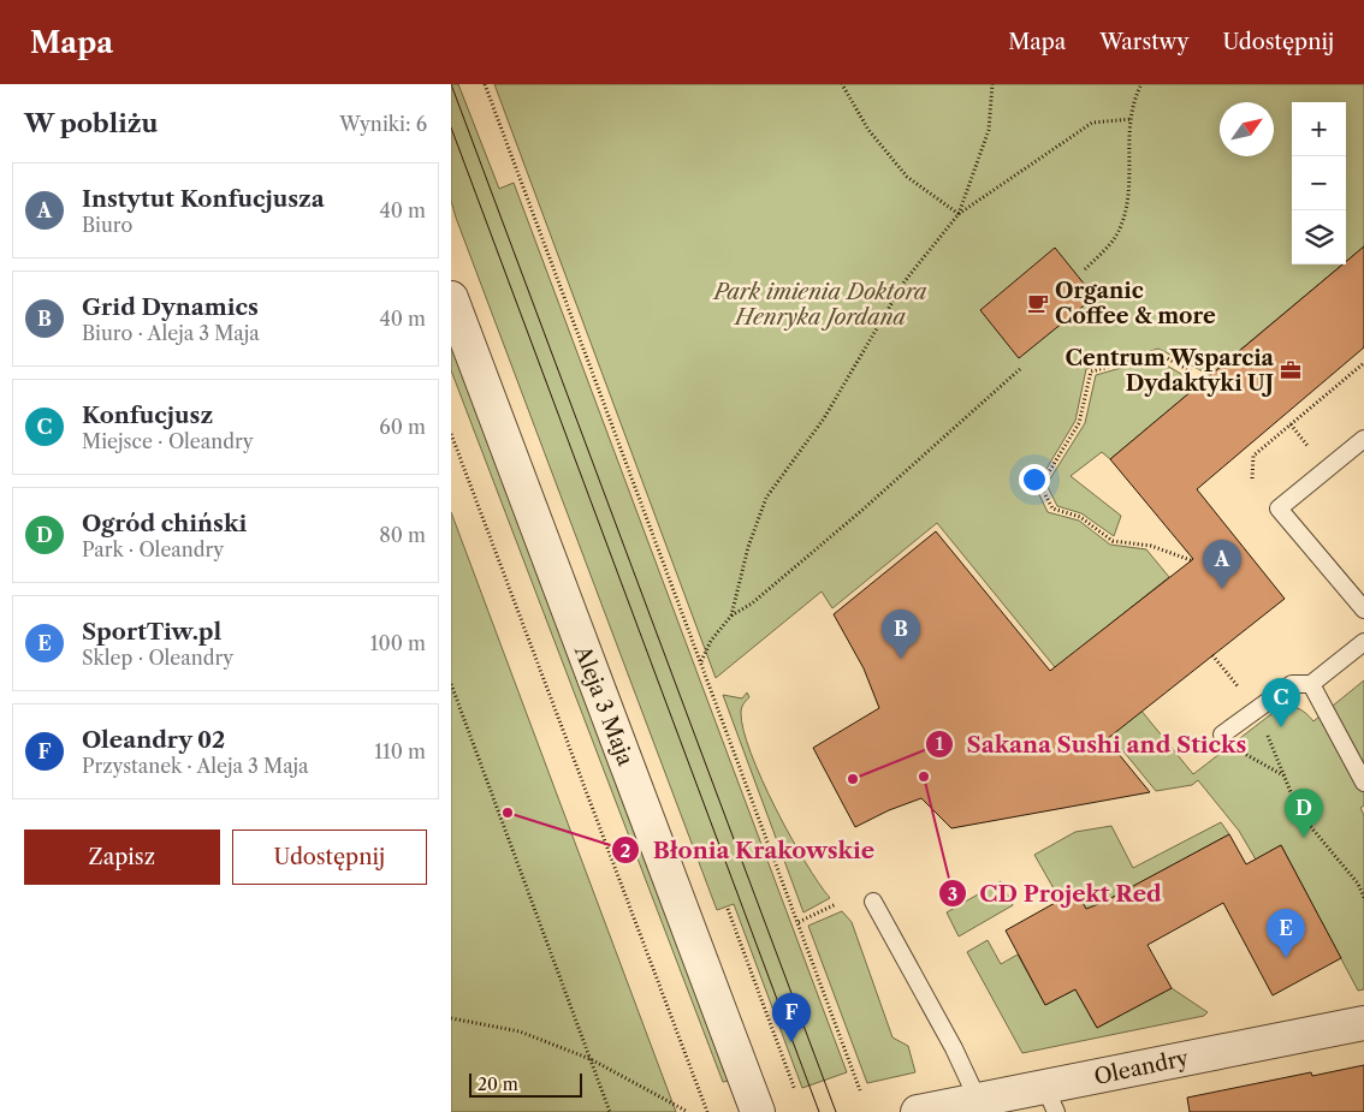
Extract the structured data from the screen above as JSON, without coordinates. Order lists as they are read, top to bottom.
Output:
{
  "streets": {
    "street": ["Aleja 3 Maja", "Oleandry"]
  },
  "parks": ["Park imienia Doktora Henryka Jordana"],
  "places": {
    "cafe": ["Organic Coffee & more"],
    "office": ["Centrum Wsparcia Dydaktyki UJ"],
    "other": ["CD Projekt Red", "Sakana Sushi and Sticks", "Błonia Krakowskie"]
  },
  "scale_bar": "20 m",
  "north": "top right",
  "page": {
    "header": "Mapa",
    "nav": ["Mapa", "Warstwy", "Udostępnij"],
    "heading": ["W pobliżu", "Wyniki: 6"],
    "map_buttons": ["+", "−"],
    "list": [
      {
        "mark": "A",
        "name": "Instytut Konfucjusza",
        "note": "Biuro",
        "value": "40 m"
      },
      {
        "mark": "B",
        "name": "Grid Dynamics",
        "note": "Biuro · Aleja 3 Maja",
        "value": "40 m"
      },
      {
        "mark": "C",
        "name": "Konfucjusz",
        "note": "Miejsce · Oleandry",
        "value": "60 m"
      },
      {
        "mark": "D",
        "name": "Ogród chiński",
        "note": "Park · Oleandry",
        "value": "80 m"
      },
      {
        "mark": "E",
        "name": "SportTiw.pl",
        "note": "Sklep · Oleandry",
        "value": "100 m"
      },
      {
        "mark": "F",
        "name": "Oleandry 02",
        "note": "Przystanek · Aleja 3 Maja",
        "value": "110 m"
      }
    ],
    "pins": [
      "A",
      "B",
      "C",
      "D",
      "E",
      "F"
    ],
    "buttons": ["Zapisz", "Udostępnij"],
    "scale": "20 m"
  }
}
